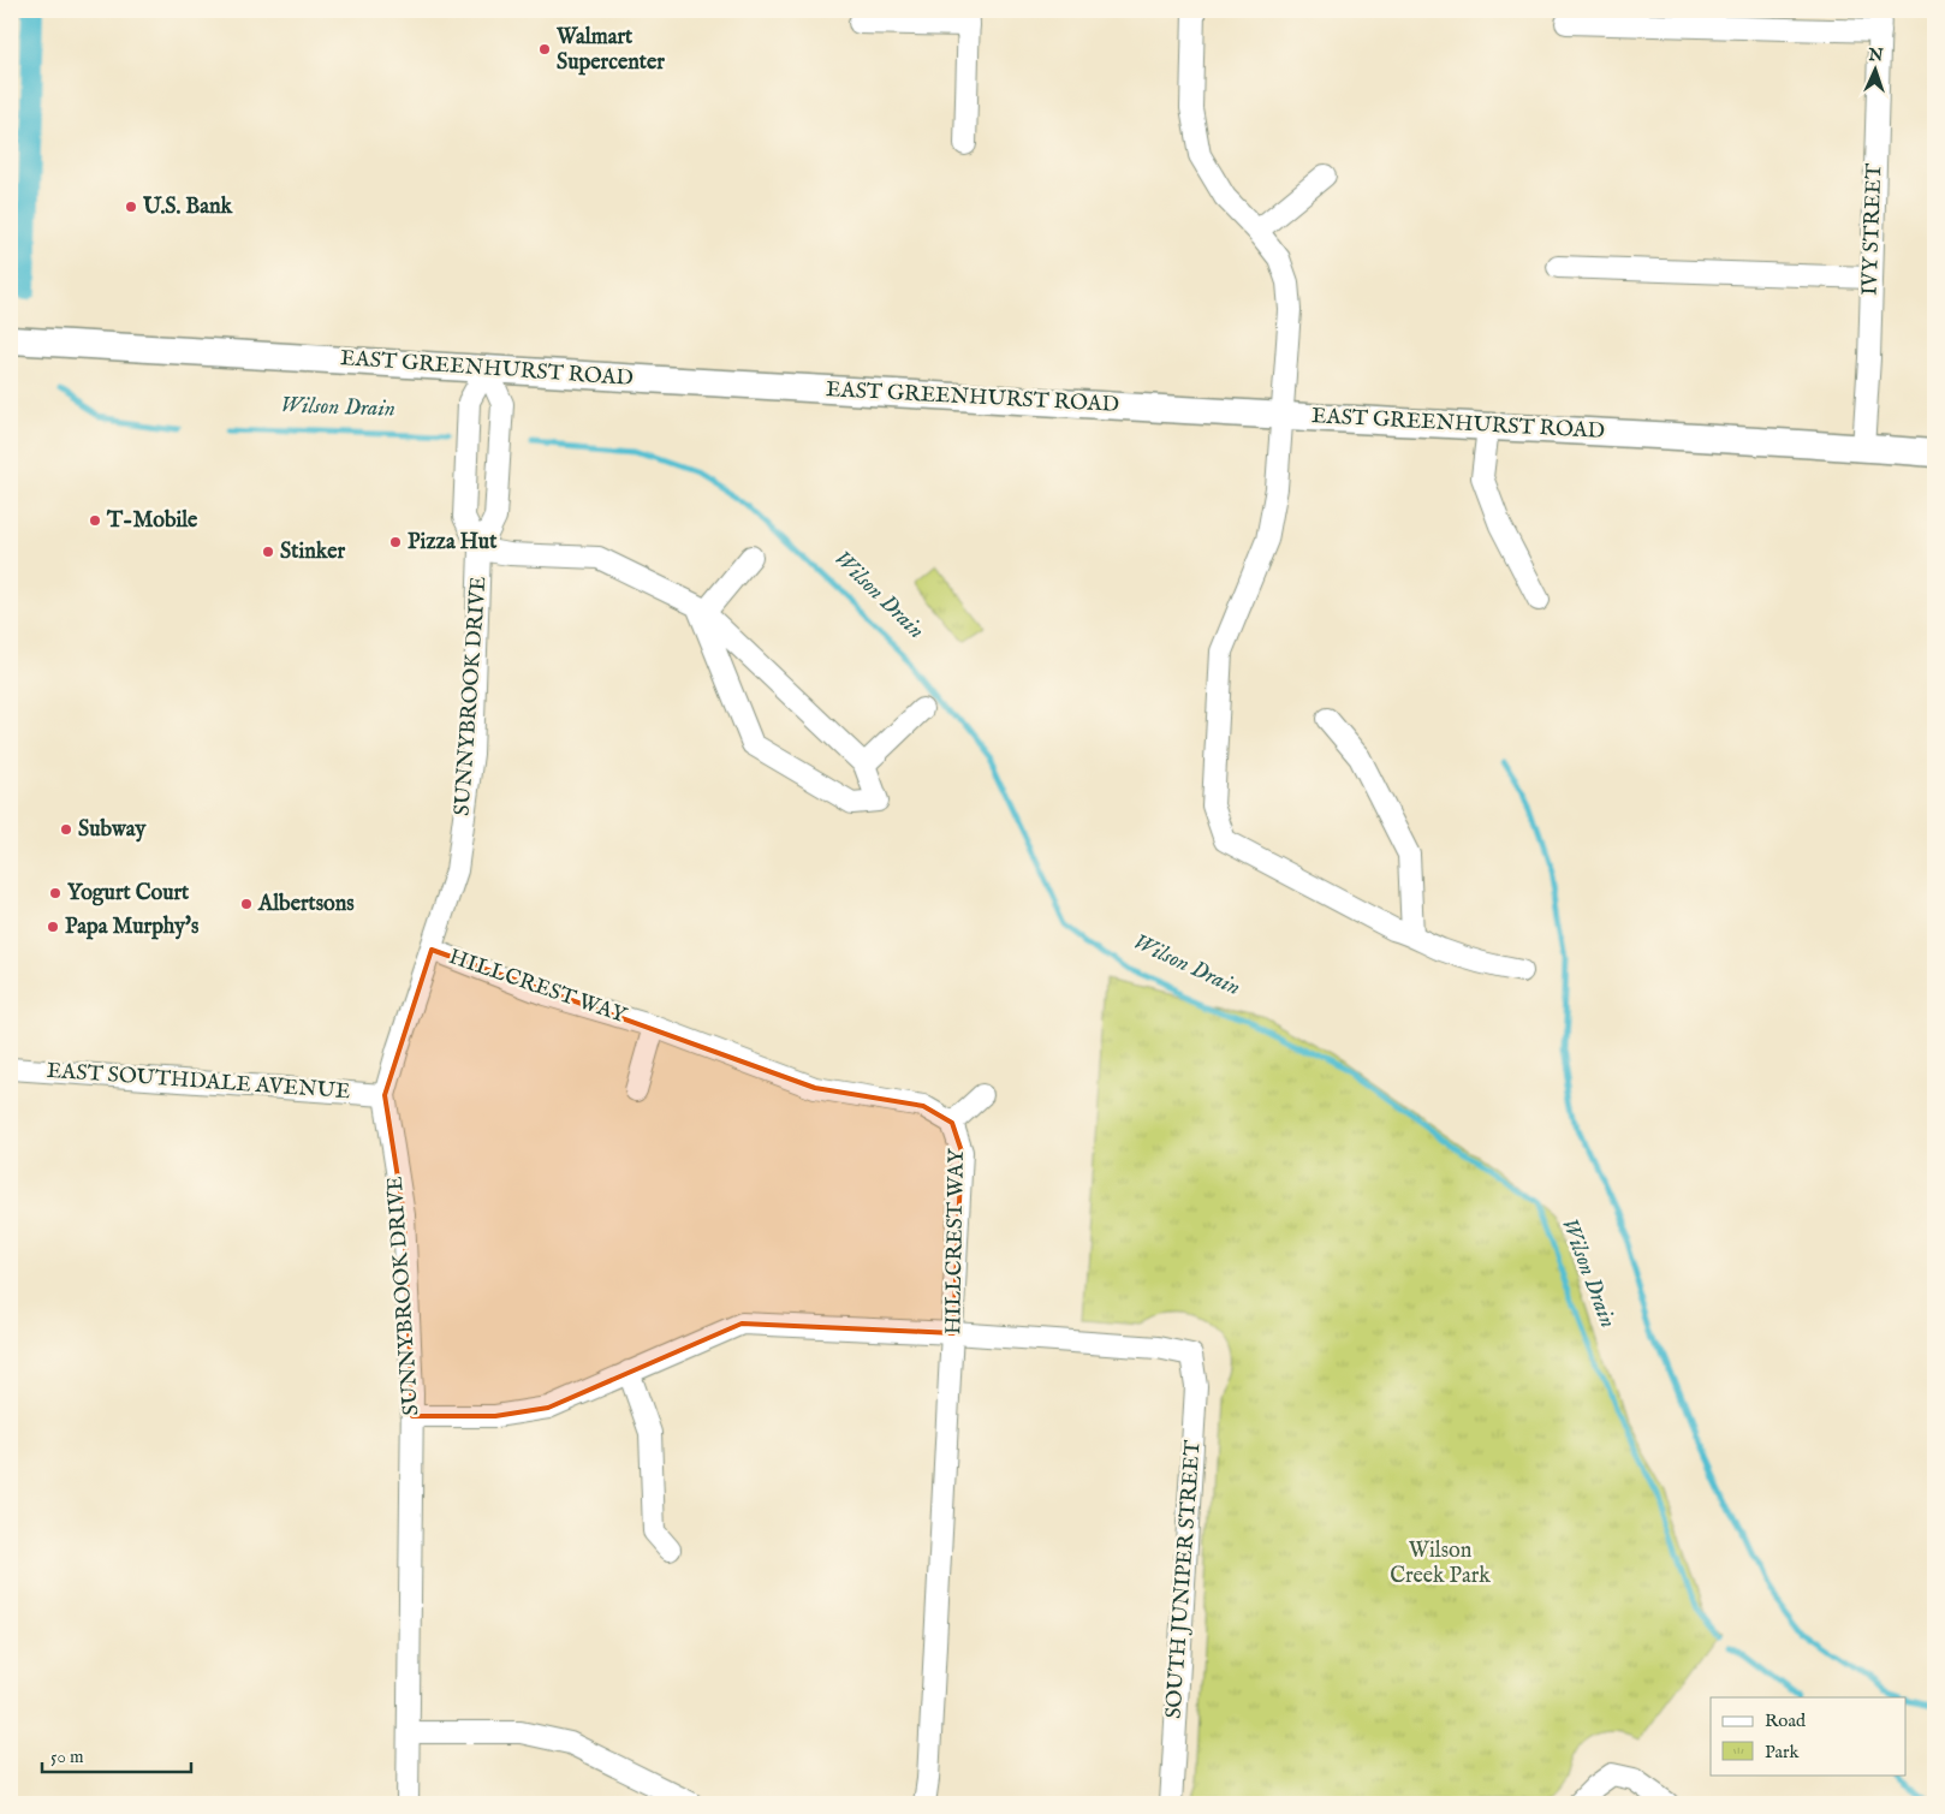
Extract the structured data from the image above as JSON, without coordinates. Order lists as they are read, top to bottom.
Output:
{
  "streets": {
    "main road": ["EAST GREENHURST ROAD"],
    "street": [
      "IVY STREET",
      "SUNNYBROOK DRIVE",
      "HILLCREST WAY",
      "EAST SOUTHDALE AVENUE",
      "SOUTH JUNIPER STREET"
    ]
  },
  "crossings": [
    ["IVY STREET", "EAST GREENHURST ROAD"],
    ["EAST GREENHURST ROAD", "SUNNYBROOK DRIVE"],
    ["SUNNYBROOK DRIVE", "HILLCREST WAY"],
    ["SUNNYBROOK DRIVE", "EAST SOUTHDALE AVENUE"],
    ["HILLCREST WAY", "SOUTH JUNIPER STREET"]
  ],
  "water": ["Wilson Drain"],
  "parks": ["Wilson Creek Park"],
  "places": [
    "Walmart Supercenter",
    "U.S. Bank",
    "T-Mobile",
    "Pizza Hut",
    "Stinker",
    "Subway",
    "Yogurt Court",
    "Albertsons",
    "Papa Murphy's"
  ],
  "legend": ["Road", "Park"],
  "scale_bar": "50 m",
  "north": "top"
}
